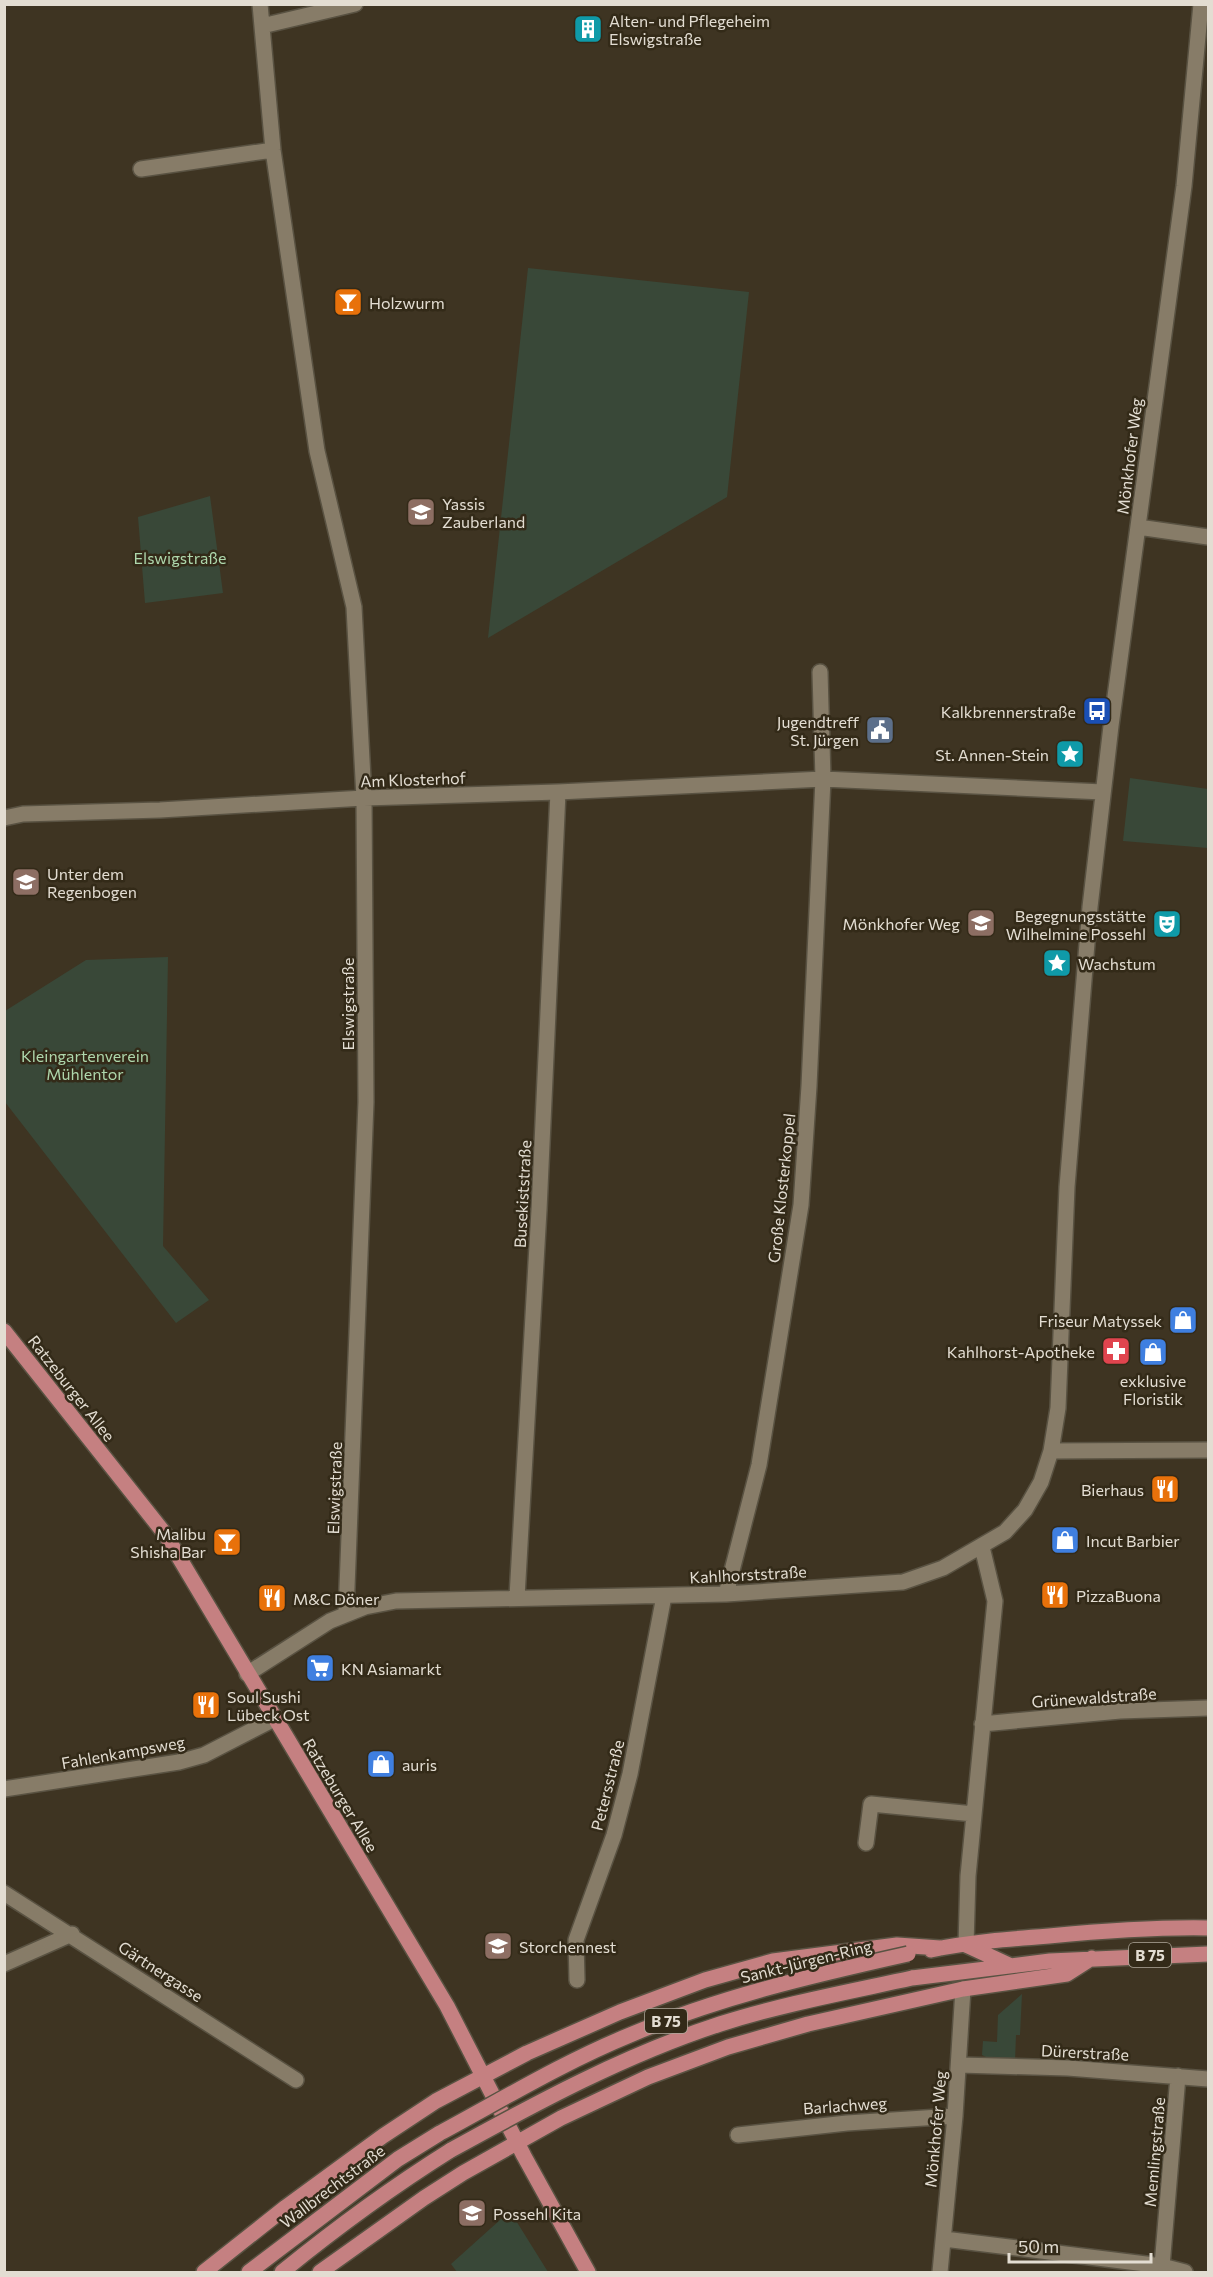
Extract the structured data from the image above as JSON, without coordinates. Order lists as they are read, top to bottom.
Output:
{
  "streets": {
    "main road": [
      "Ratzeburger Allee",
      "B 75",
      "Sankt-Jürgen-Ring",
      "Wallbrechtstraße"
    ],
    "street": [
      "Mönkhofer Weg",
      "Am Klosterhof",
      "Elswigstraße",
      "Große Klosterkoppel",
      "Busekiststraße",
      "Kahlhorststraße",
      "Grünewaldstraße",
      "Fahlenkampsweg",
      "Petersstraße",
      "Gärtnergasse",
      "Dürerstraße",
      "Barlachweg",
      "Memlingstraße"
    ]
  },
  "crossings": [
    ["Mönkhofer Weg", "Am Klosterhof"],
    ["Mönkhofer Weg", "Kahlhorststraße"],
    ["Mönkhofer Weg", "Dürerstraße"],
    ["Mönkhofer Weg", "Barlachweg"],
    ["Am Klosterhof", "Elswigstraße"],
    ["Am Klosterhof", "Große Klosterkoppel"],
    ["Am Klosterhof", "Busekiststraße"],
    ["Elswigstraße", "Kahlhorststraße"],
    ["Große Klosterkoppel", "Kahlhorststraße"],
    ["Busekiststraße", "Kahlhorststraße"],
    ["Ratzeburger Allee", "Kahlhorststraße"],
    ["Ratzeburger Allee", "Fahlenkampsweg"],
    ["Kahlhorststraße", "Petersstraße"],
    ["Sankt-Jürgen-Ring", "Wallbrechtstraße"],
    ["Dürerstraße", "Memlingstraße"]
  ],
  "parks": ["Elswigstraße", "Kleingartenverein Mühlentor"],
  "places": {
    "building": ["Alten- und Pflegeheim Elswigstraße"],
    "bar": ["Holzwurm", "Malibu Shisha Bar"],
    "school or university": [
      "Yassis Zauberland",
      "Unter dem Regenbogen",
      "Mönkhofer Weg",
      "Storchennest",
      "Possehl Kita"
    ],
    "bus stop": ["Kalkbrennerstraße"],
    "public building": ["Jugendtreff St. Jürgen"],
    "place": ["St. Annen-Stein", "Wachstum"],
    "theatre": ["Begegnungsstätte Wilhelmine Possehl"],
    "shop": [
      "Friseur Matyssek",
      "exklusive Floristik",
      "Incut Barbier",
      "auris"
    ],
    "pharmacy": ["Kahlhorst-Apotheke"],
    "restaurant": [
      "Bierhaus",
      "PizzaBuona",
      "M&C Döner",
      "Soul Sushi Lübeck Ost"
    ],
    "supermarket": ["KN Asiamarkt"]
  },
  "scale_bar": "50 m"
}
